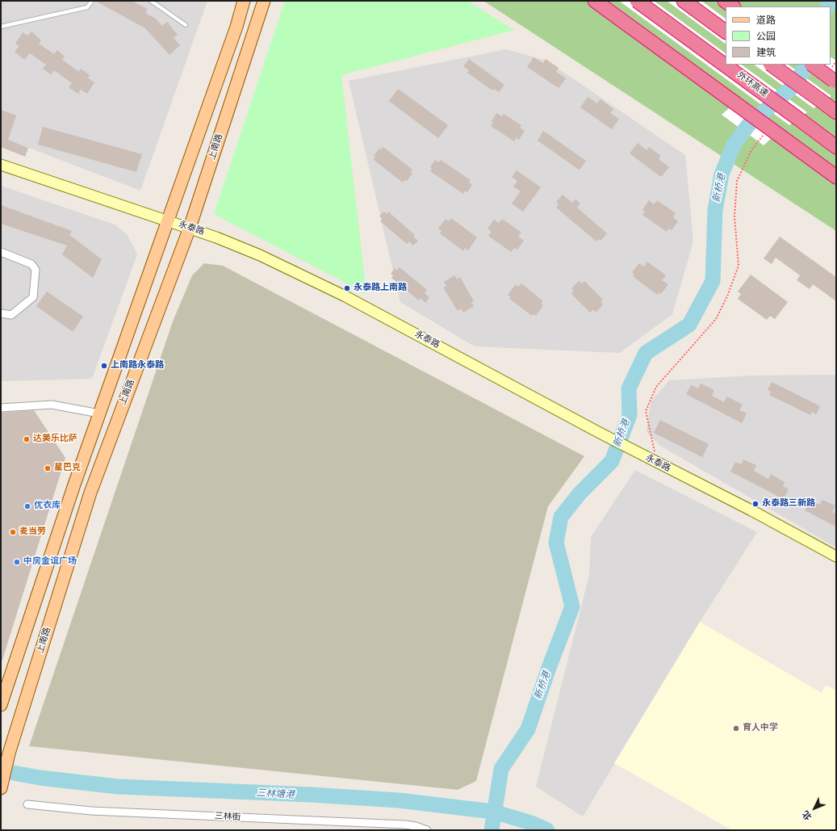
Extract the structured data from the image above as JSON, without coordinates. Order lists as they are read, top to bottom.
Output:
{
  "streets": {
    "highway": ["外环高速"],
    "main road": ["上南路"],
    "street": ["永泰路", "三林街"]
  },
  "crossings": [
    ["上南路", "永泰路"]
  ],
  "water": ["新桥港", "三林塘港"],
  "places": [
    "永泰路上南路",
    "上南路永泰路",
    "达美乐比萨",
    "星巴克",
    "永泰路三新路",
    "优衣库",
    "麦当劳",
    "中房金谊广场",
    "育人中学"
  ],
  "legend": ["道路", "公园", "建筑"],
  "north": "bottom left"
}
